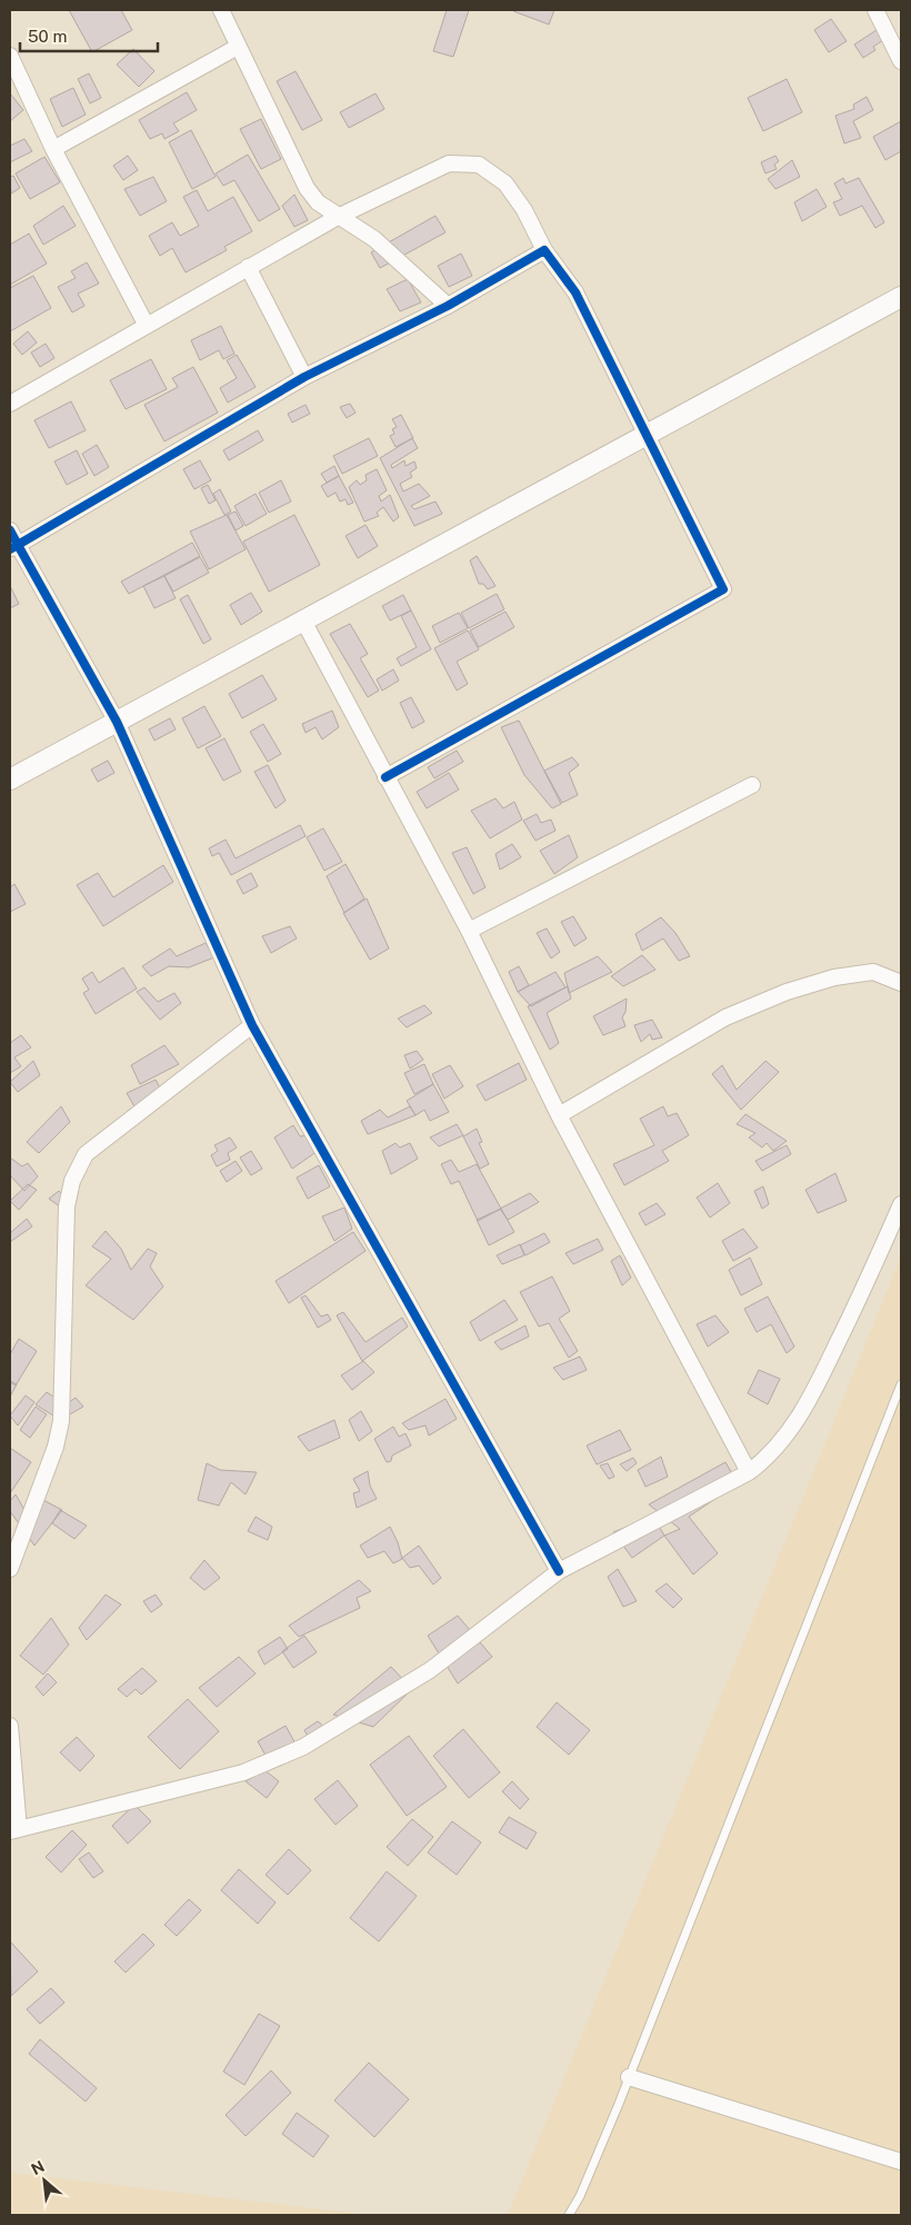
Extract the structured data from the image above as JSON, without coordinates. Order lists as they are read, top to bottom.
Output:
{
  "scale_bar": "50 m",
  "north": "top left"
}
